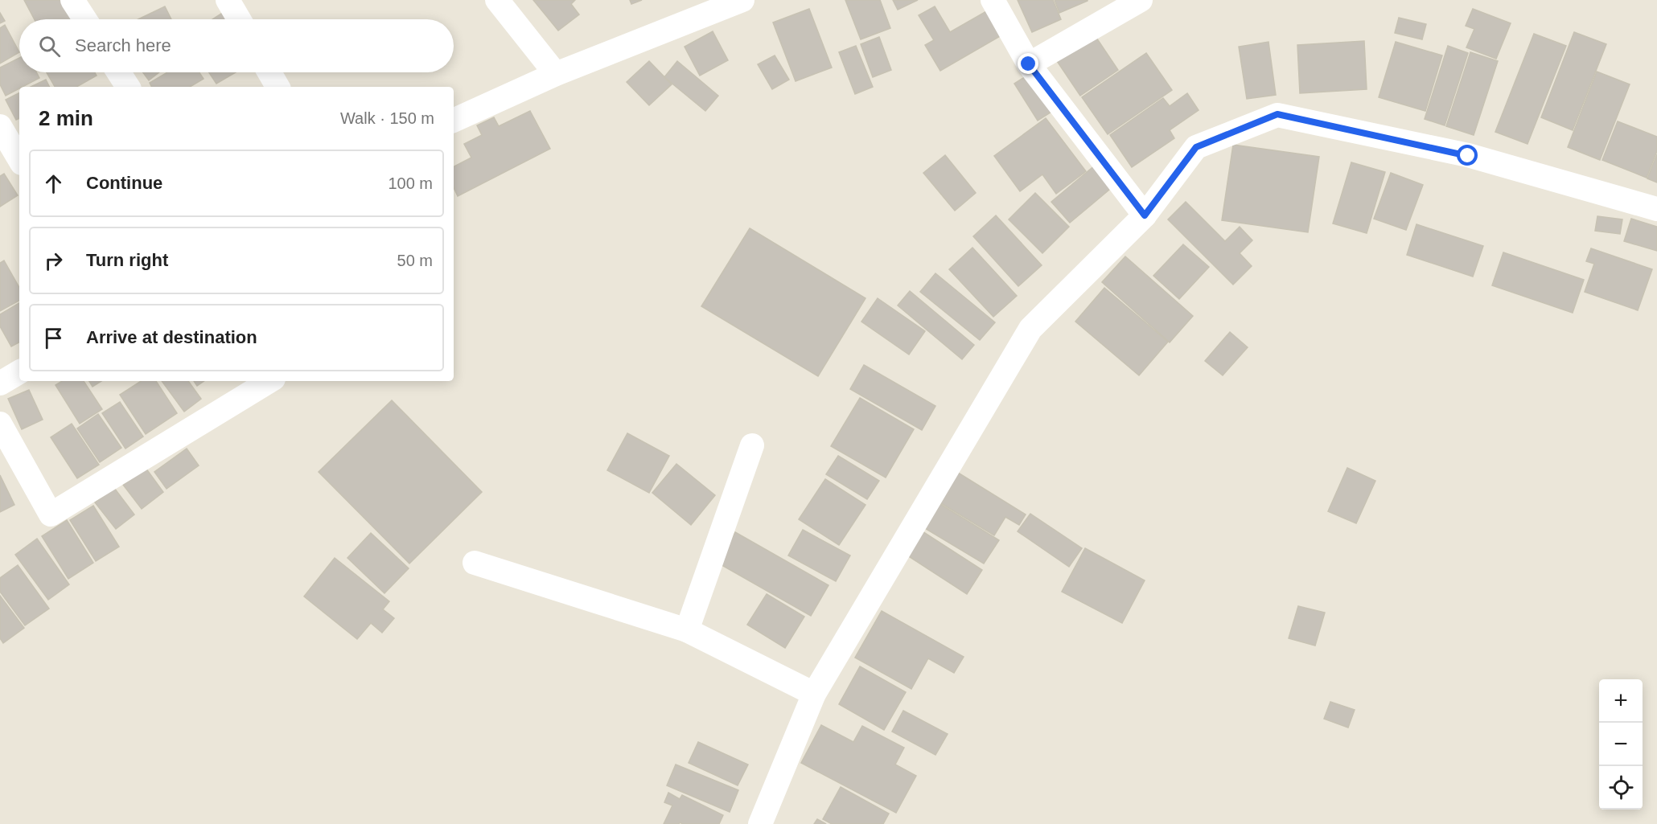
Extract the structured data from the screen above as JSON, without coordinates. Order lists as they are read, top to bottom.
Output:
{
  "page": {
    "search": "Search here",
    "heading": ["2 min", "Walk · 150 m"],
    "list": [
      ["Continue", "100 m"],
      ["Turn right", "50 m"],
      "Arrive at destination"
    ],
    "map_buttons": ["+", "−"]
  }
}
